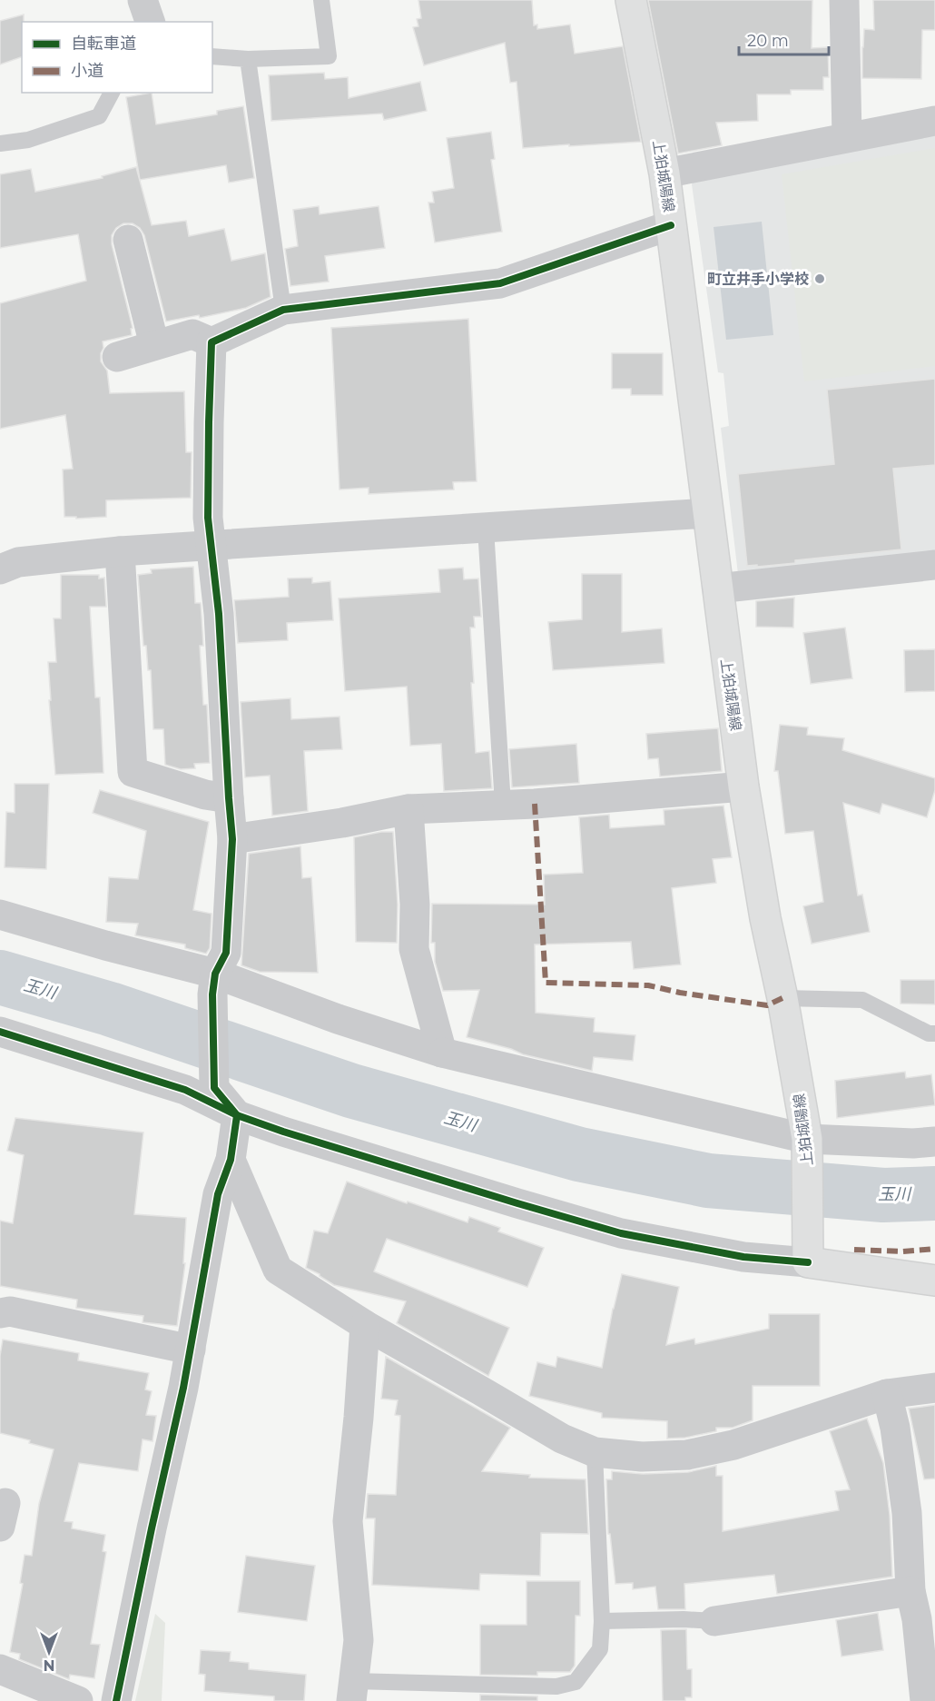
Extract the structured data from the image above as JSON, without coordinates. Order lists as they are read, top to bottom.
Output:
{
  "streets": {
    "main road": ["上狛城陽線"]
  },
  "water": ["玉川"],
  "places": ["町立井手小学校"],
  "legend": ["自転車道", "小道"],
  "scale_bar": "20 m",
  "north": "bottom"
}
